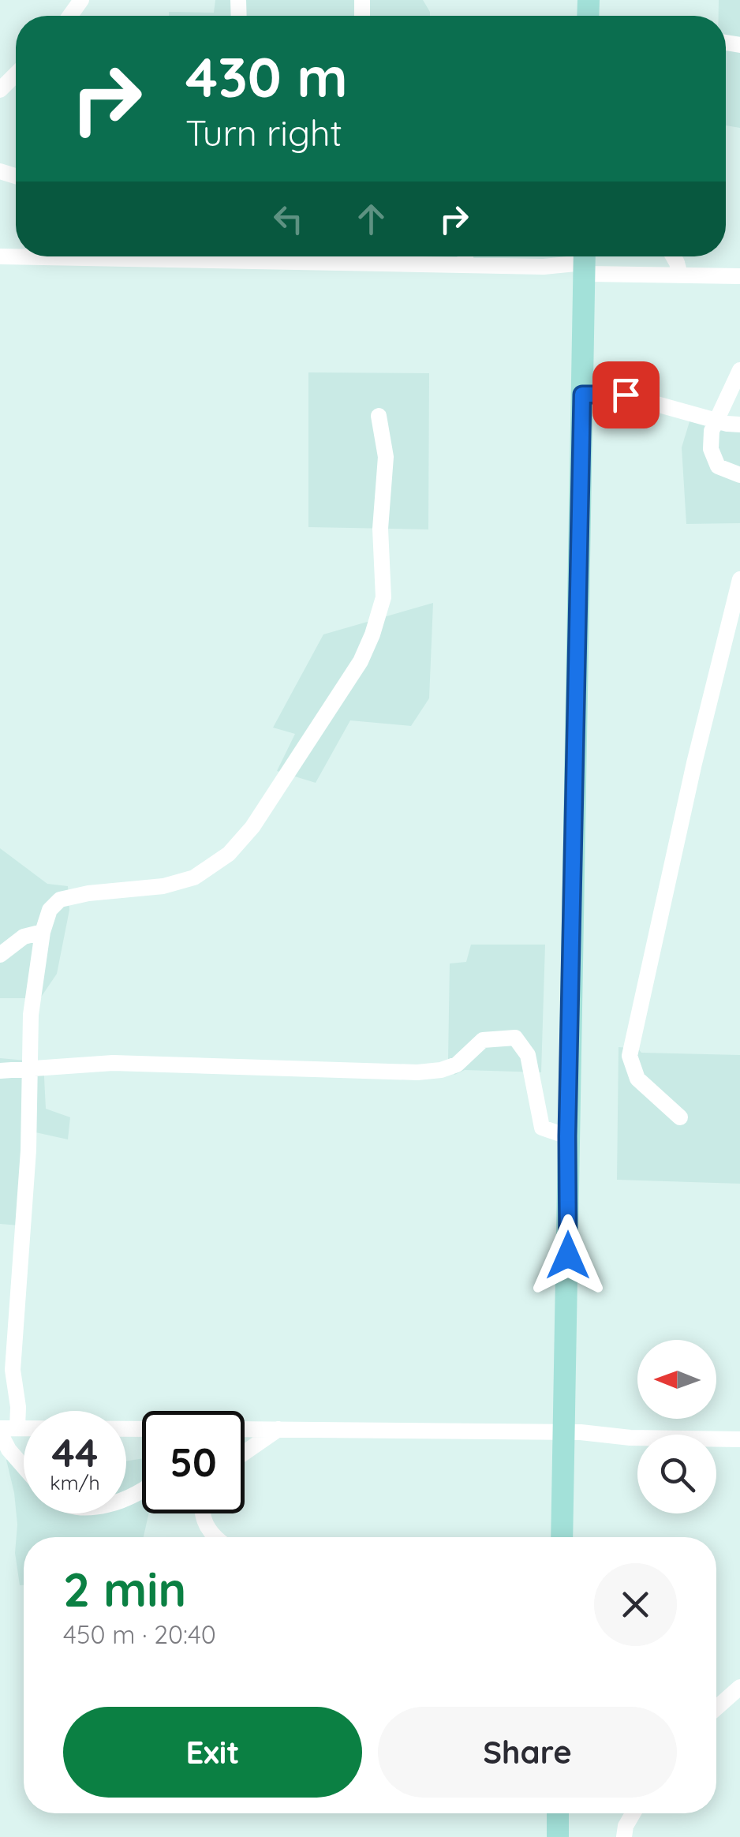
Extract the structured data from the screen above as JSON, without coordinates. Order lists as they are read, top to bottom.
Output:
{
  "north": "left",
  "page": {
    "turn": ["430 m", "Turn right"],
    "speed": "44 km/h",
    "limit": "50",
    "heading": ["2 min", "450 m · 20:40"],
    "buttons": ["Exit", "Share"]
  }
}
